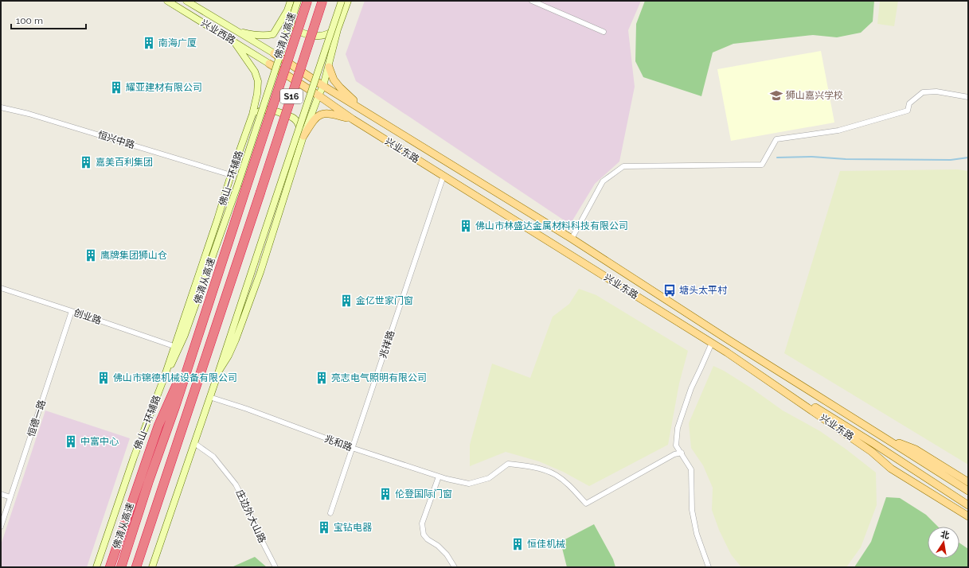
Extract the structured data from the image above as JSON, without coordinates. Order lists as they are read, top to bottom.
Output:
{
  "streets": {
    "highway": ["佛清从高速", "S16"],
    "main road": ["兴业西路", "兴业东路", "佛山一环辅路"],
    "street": [
      "恒兴中路",
      "创业路",
      "兆祥路",
      "恒德一路",
      "兆和路",
      "庄边外大山路"
    ]
  },
  "crossings": [
    ["兴业西路", "兴业东路"],
    ["兴业西路", "佛山一环辅路"],
    ["恒兴中路", "佛山一环辅路"],
    ["兴业东路", "兆祥路"],
    ["佛山一环辅路", "创业路"],
    ["创业路", "恒德一路"],
    ["兆祥路", "兆和路"]
  ],
  "places": {
    "building": [
      "南海广厦",
      "耀亚建材有限公司",
      "嘉美百利集团",
      "佛山市林盛达金属材料科技有限公司",
      "鹰牌集团狮山仓",
      "金亿世家门窗",
      "佛山市锦德机械设备有限公司",
      "亮志电气照明有限公司",
      "中富中心",
      "伦登国际门窗",
      "宝钻电器",
      "恒佳机械"
    ],
    "school or university": ["狮山嘉兴学校"],
    "bus stop": ["塘头太平村"]
  },
  "scale_bar": "100 m",
  "north": "top"
}
